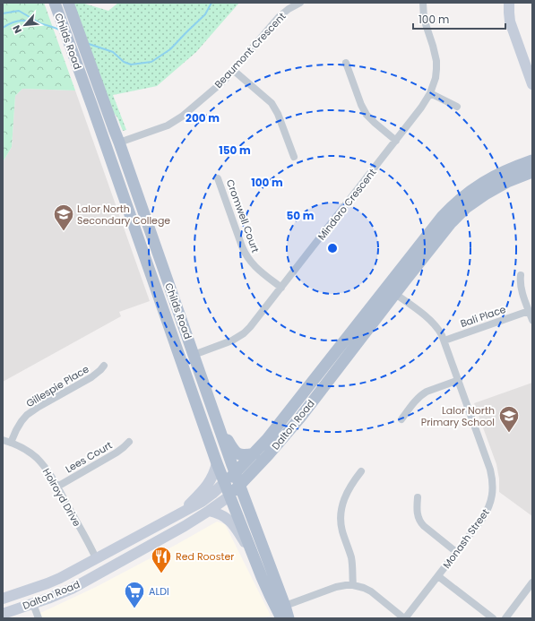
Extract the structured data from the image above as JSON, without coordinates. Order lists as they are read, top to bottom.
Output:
{
  "streets": {
    "main road": [
      "Childs Road",
      "Beaumont Crescent",
      "Mindoro Crescent",
      "Dalton Road",
      "Holroyd Drive"
    ],
    "street": [
      "Cromwell Court",
      "Bali Place",
      "Gillespie Place",
      "Lees Court",
      "Monash Street"
    ]
  },
  "crossings": [
    ["Childs Road", "Beaumont Crescent"],
    ["Childs Road", "Mindoro Crescent"],
    ["Childs Road", "Dalton Road"],
    ["Mindoro Crescent", "Cromwell Court"],
    ["Bali Place", "Monash Street"],
    ["Gillespie Place", "Holroyd Drive"],
    ["Dalton Road", "Holroyd Drive"],
    ["Dalton Road", "Monash Street"],
    ["Lees Court", "Holroyd Drive"]
  ],
  "places": {
    "school or university": ["Lalor North Secondary College", "Lalor North Primary School"],
    "restaurant": ["Red Rooster"],
    "supermarket": ["ALDI"]
  },
  "scale_bar": "100 m",
  "north": "bottom left",
  "rings": [
    "200 m",
    "150 m",
    "100 m",
    "50 m"
  ]
}
